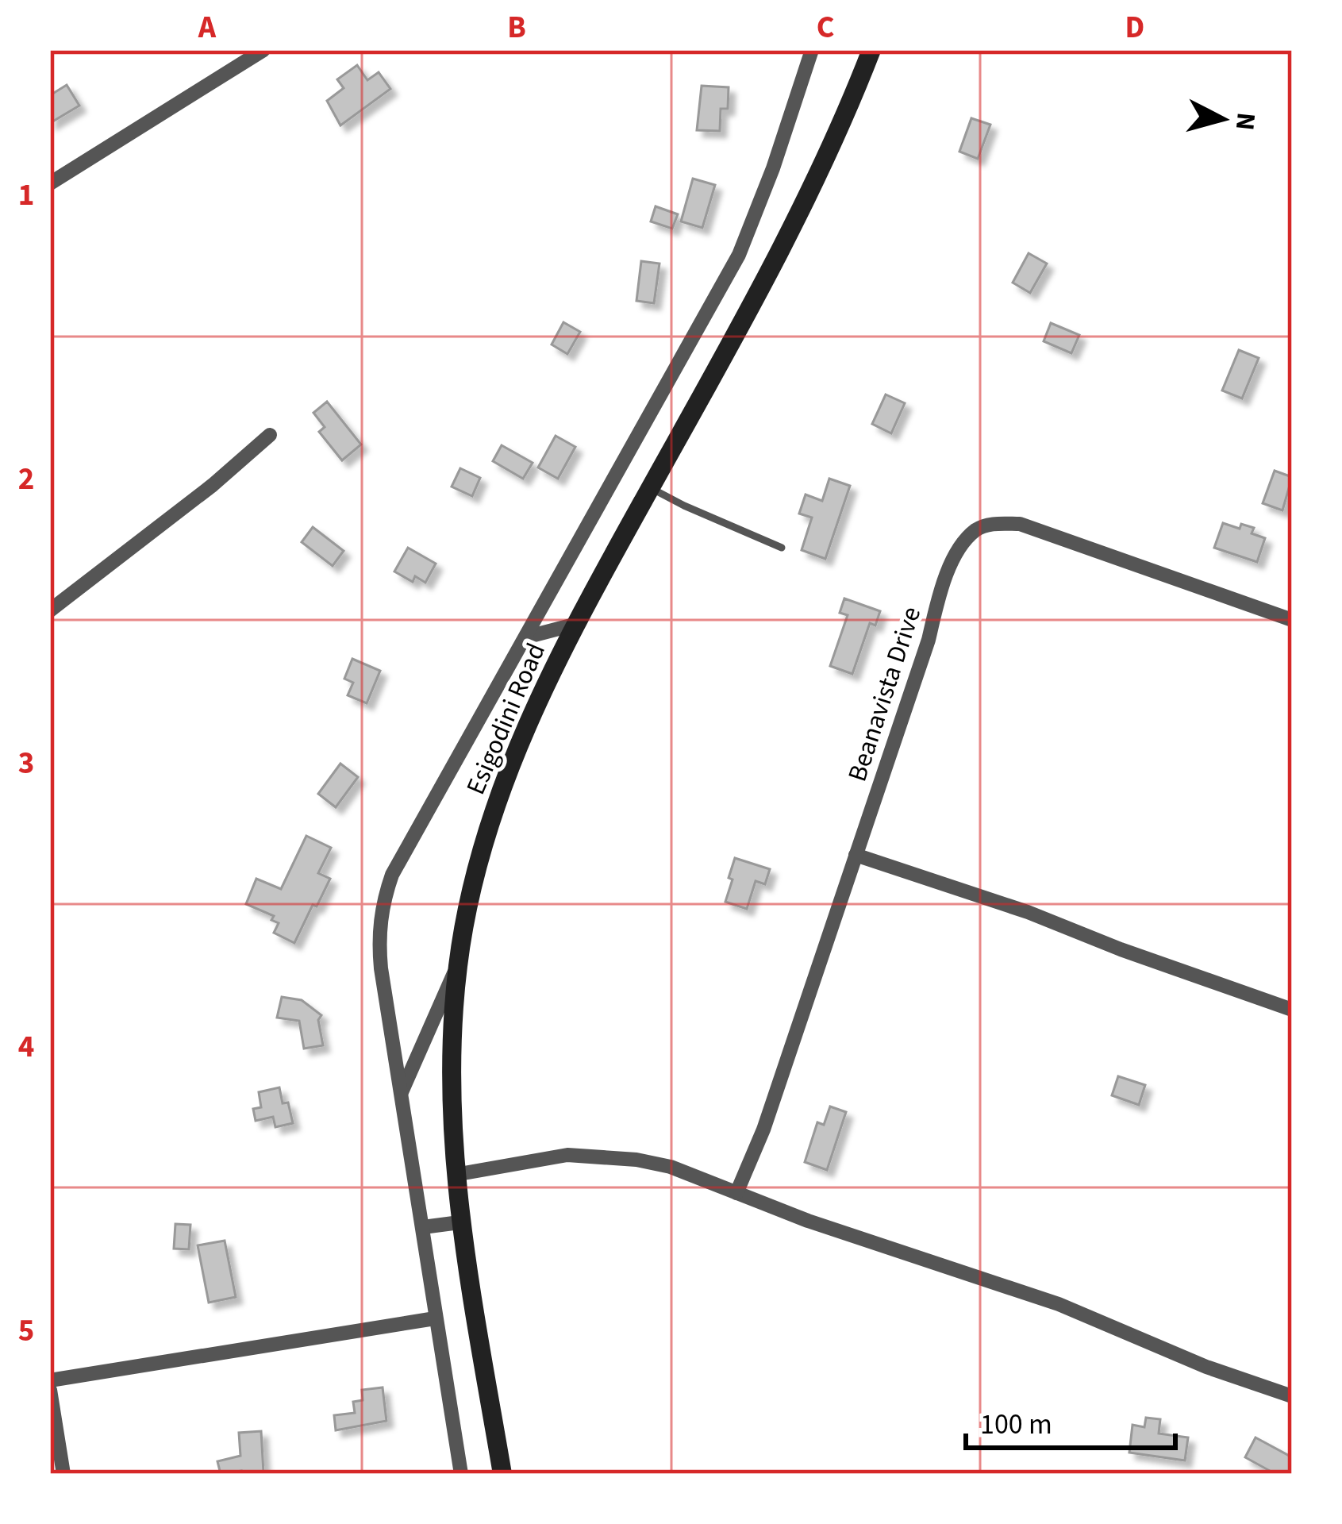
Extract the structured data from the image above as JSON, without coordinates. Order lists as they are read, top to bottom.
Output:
{
  "streets": {
    "main road": ["Esigodini Road"],
    "street": ["Beanavista Drive"]
  },
  "scale_bar": "100 m",
  "north": "right",
  "grid": {
    "columns": [
      "A",
      "B",
      "C",
      "D"
    ],
    "rows": [
      "1",
      "2",
      "3",
      "4",
      "5"
    ]
  }
}
